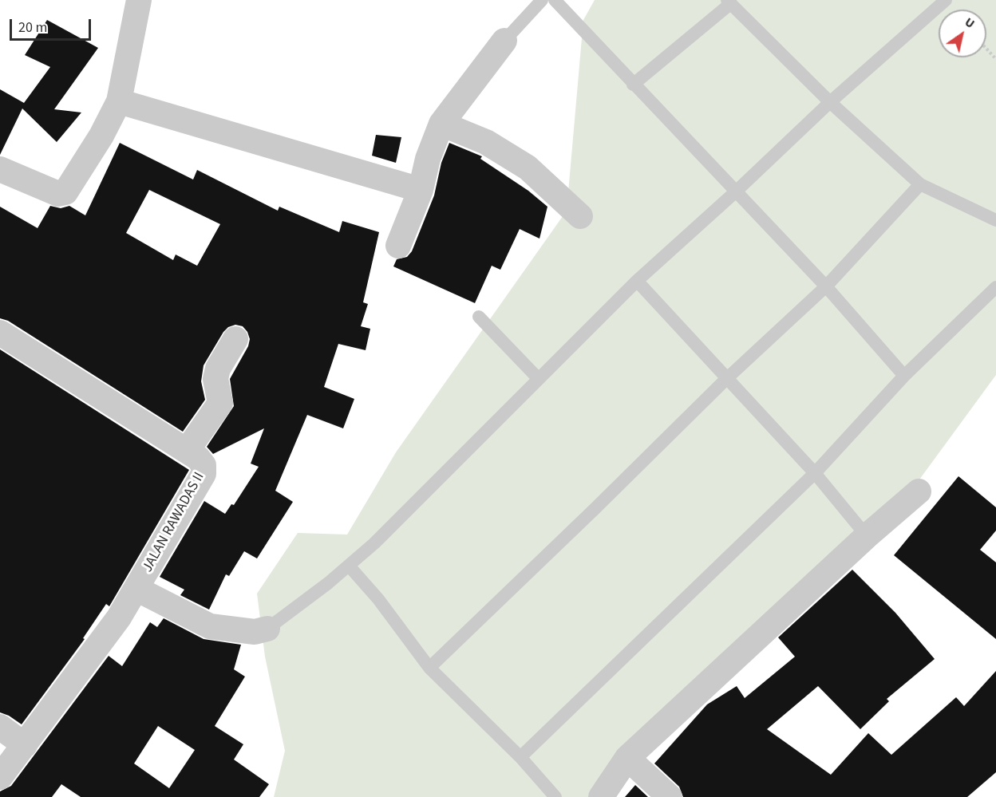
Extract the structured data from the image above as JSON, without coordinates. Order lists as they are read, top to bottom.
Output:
{
  "streets": {
    "street": ["JALAN RAWADAS II"]
  },
  "scale_bar": "20 m",
  "north": "top right"
}
